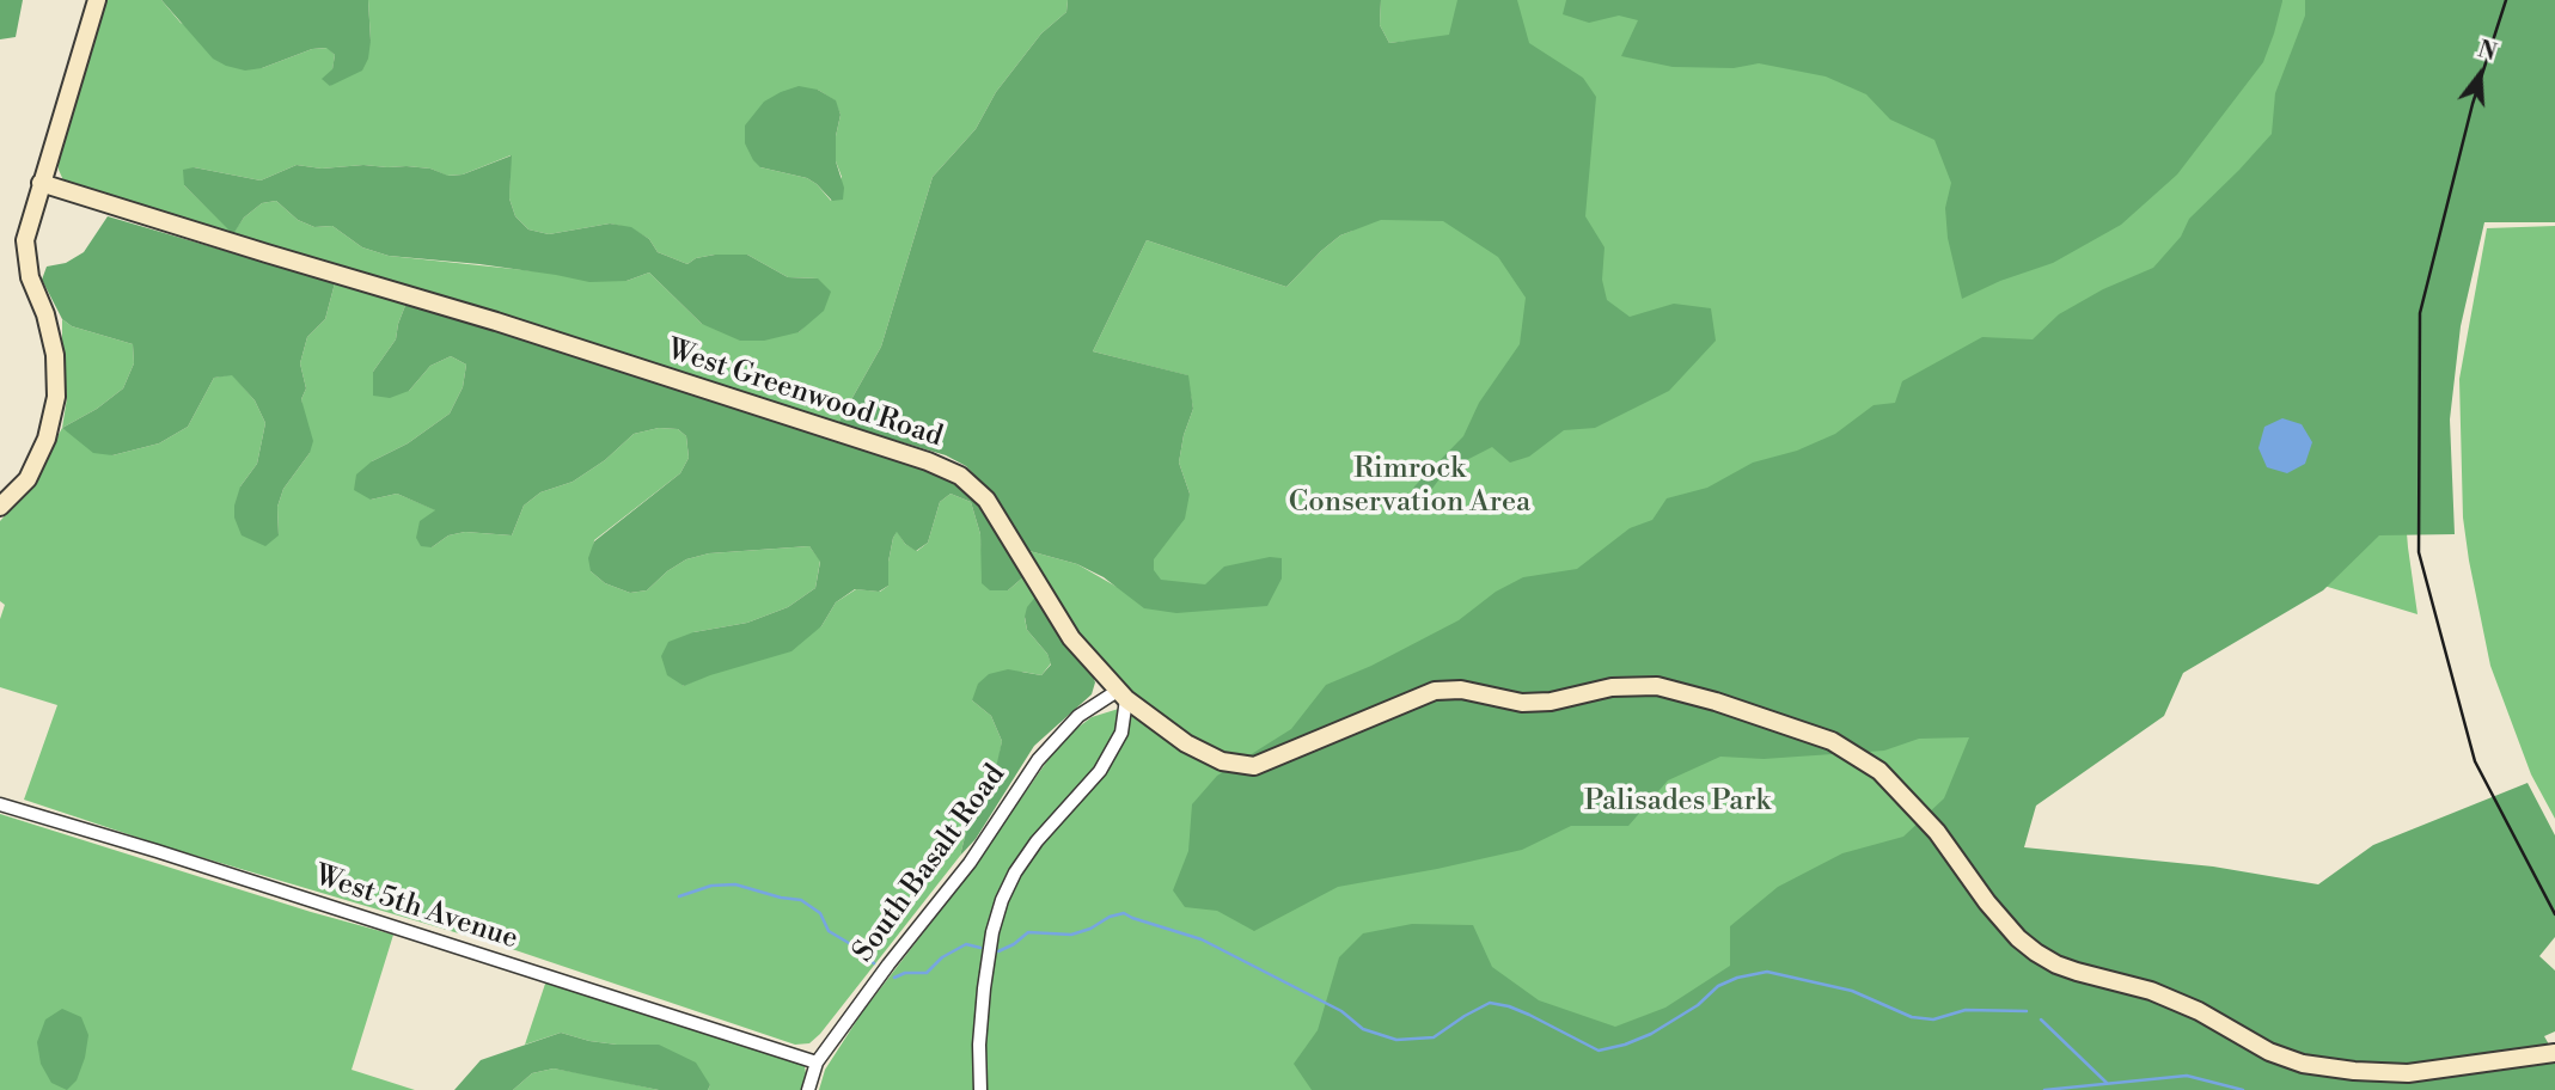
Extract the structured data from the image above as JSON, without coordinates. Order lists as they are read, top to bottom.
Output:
{
  "streets": {
    "street": ["West Greenwood Road", "South Basalt Road", "West 5th Avenue"]
  },
  "crossings": [
    ["West Greenwood Road", "South Basalt Road"],
    ["South Basalt Road", "West 5th Avenue"]
  ],
  "parks": ["Rimrock Conservation Area", "Palisades Park"],
  "north": "top"
}
